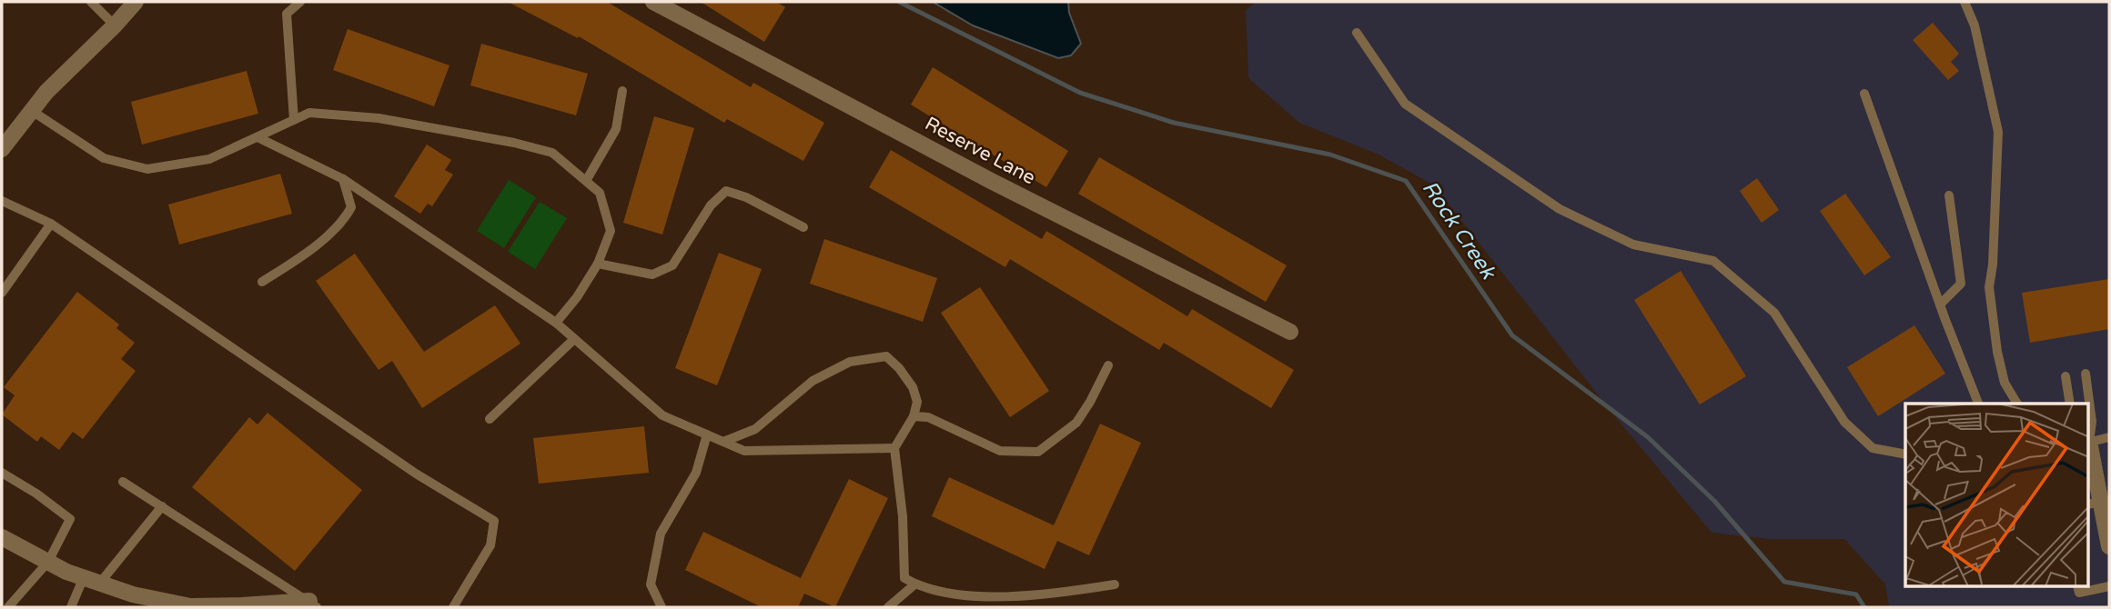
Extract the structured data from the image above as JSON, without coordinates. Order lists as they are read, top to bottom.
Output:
{
  "streets": {
    "street": ["Reserve Lane"]
  },
  "water": ["Rock Creek"]
}
